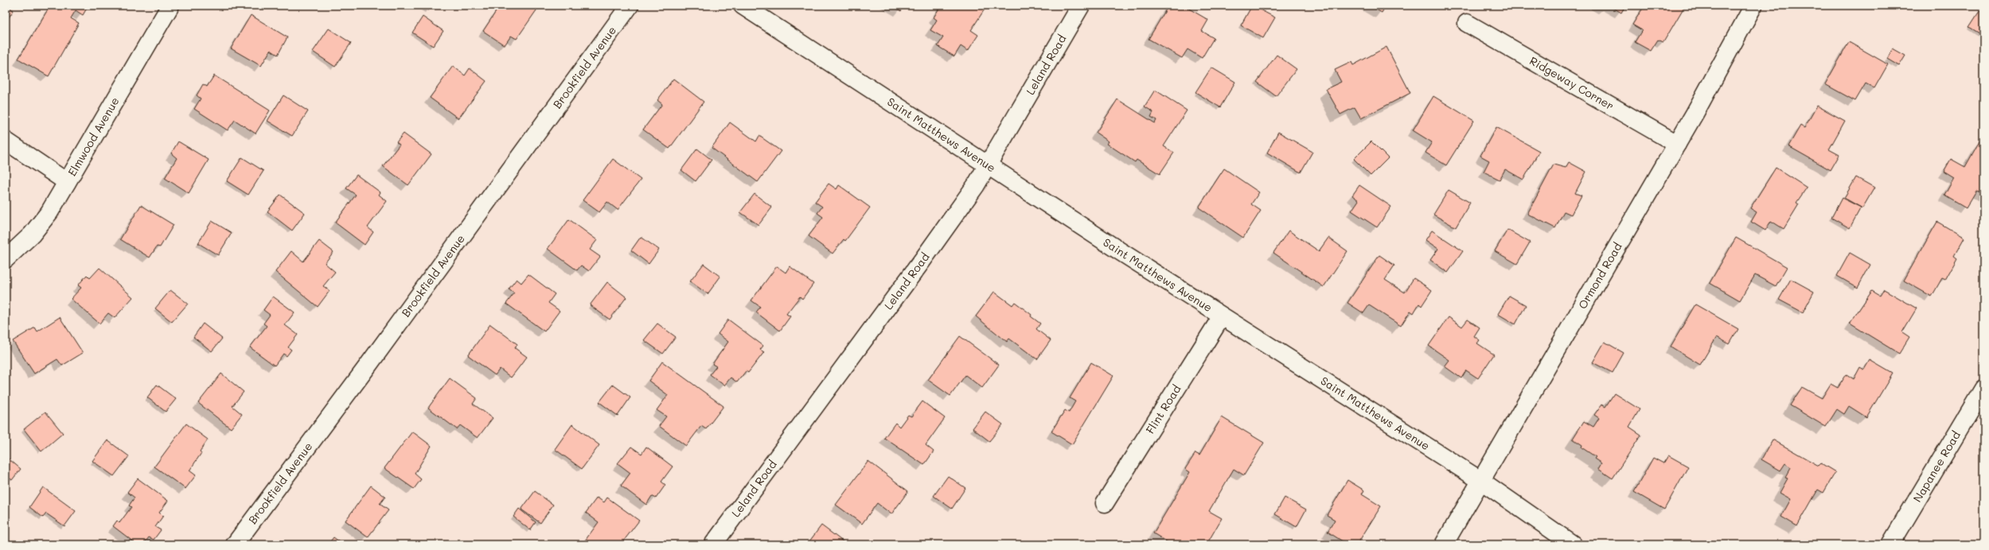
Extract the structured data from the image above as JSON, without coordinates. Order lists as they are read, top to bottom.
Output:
{
  "streets": {
    "street": [
      "Leland Road",
      "Brookfield Avenue",
      "Ridgeway Corner",
      "Saint Matthews Avenue",
      "Elmwood Avenue",
      "Ormond Road",
      "Flint Road",
      "Napanee Road"
    ]
  },
  "crossings": [
    ["Leland Road", "Saint Matthews Avenue"],
    ["Ridgeway Corner", "Ormond Road"],
    ["Saint Matthews Avenue", "Ormond Road"],
    ["Saint Matthews Avenue", "Flint Road"]
  ]
}
